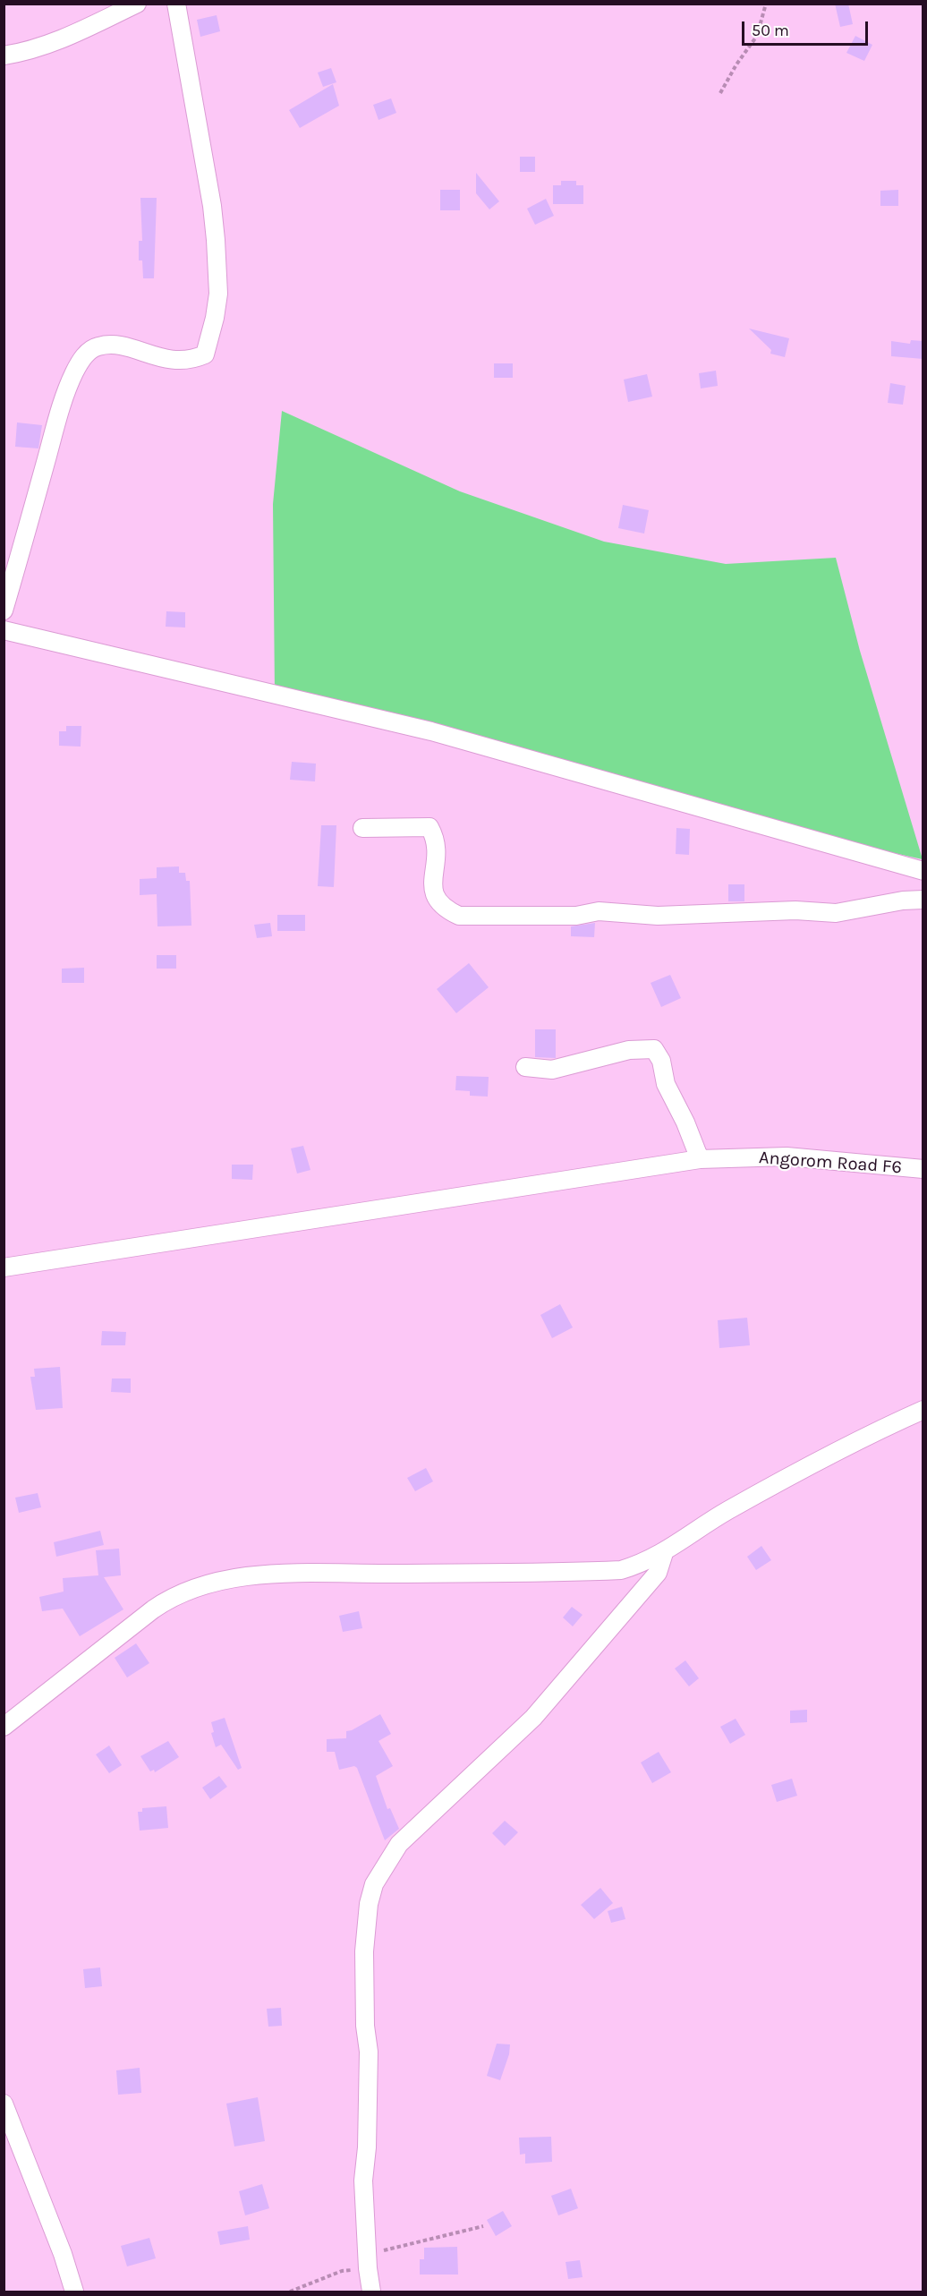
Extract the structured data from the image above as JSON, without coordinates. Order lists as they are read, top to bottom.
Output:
{
  "streets": {
    "street": ["Angorom Road F6"]
  },
  "scale_bar": "50 m"
}
